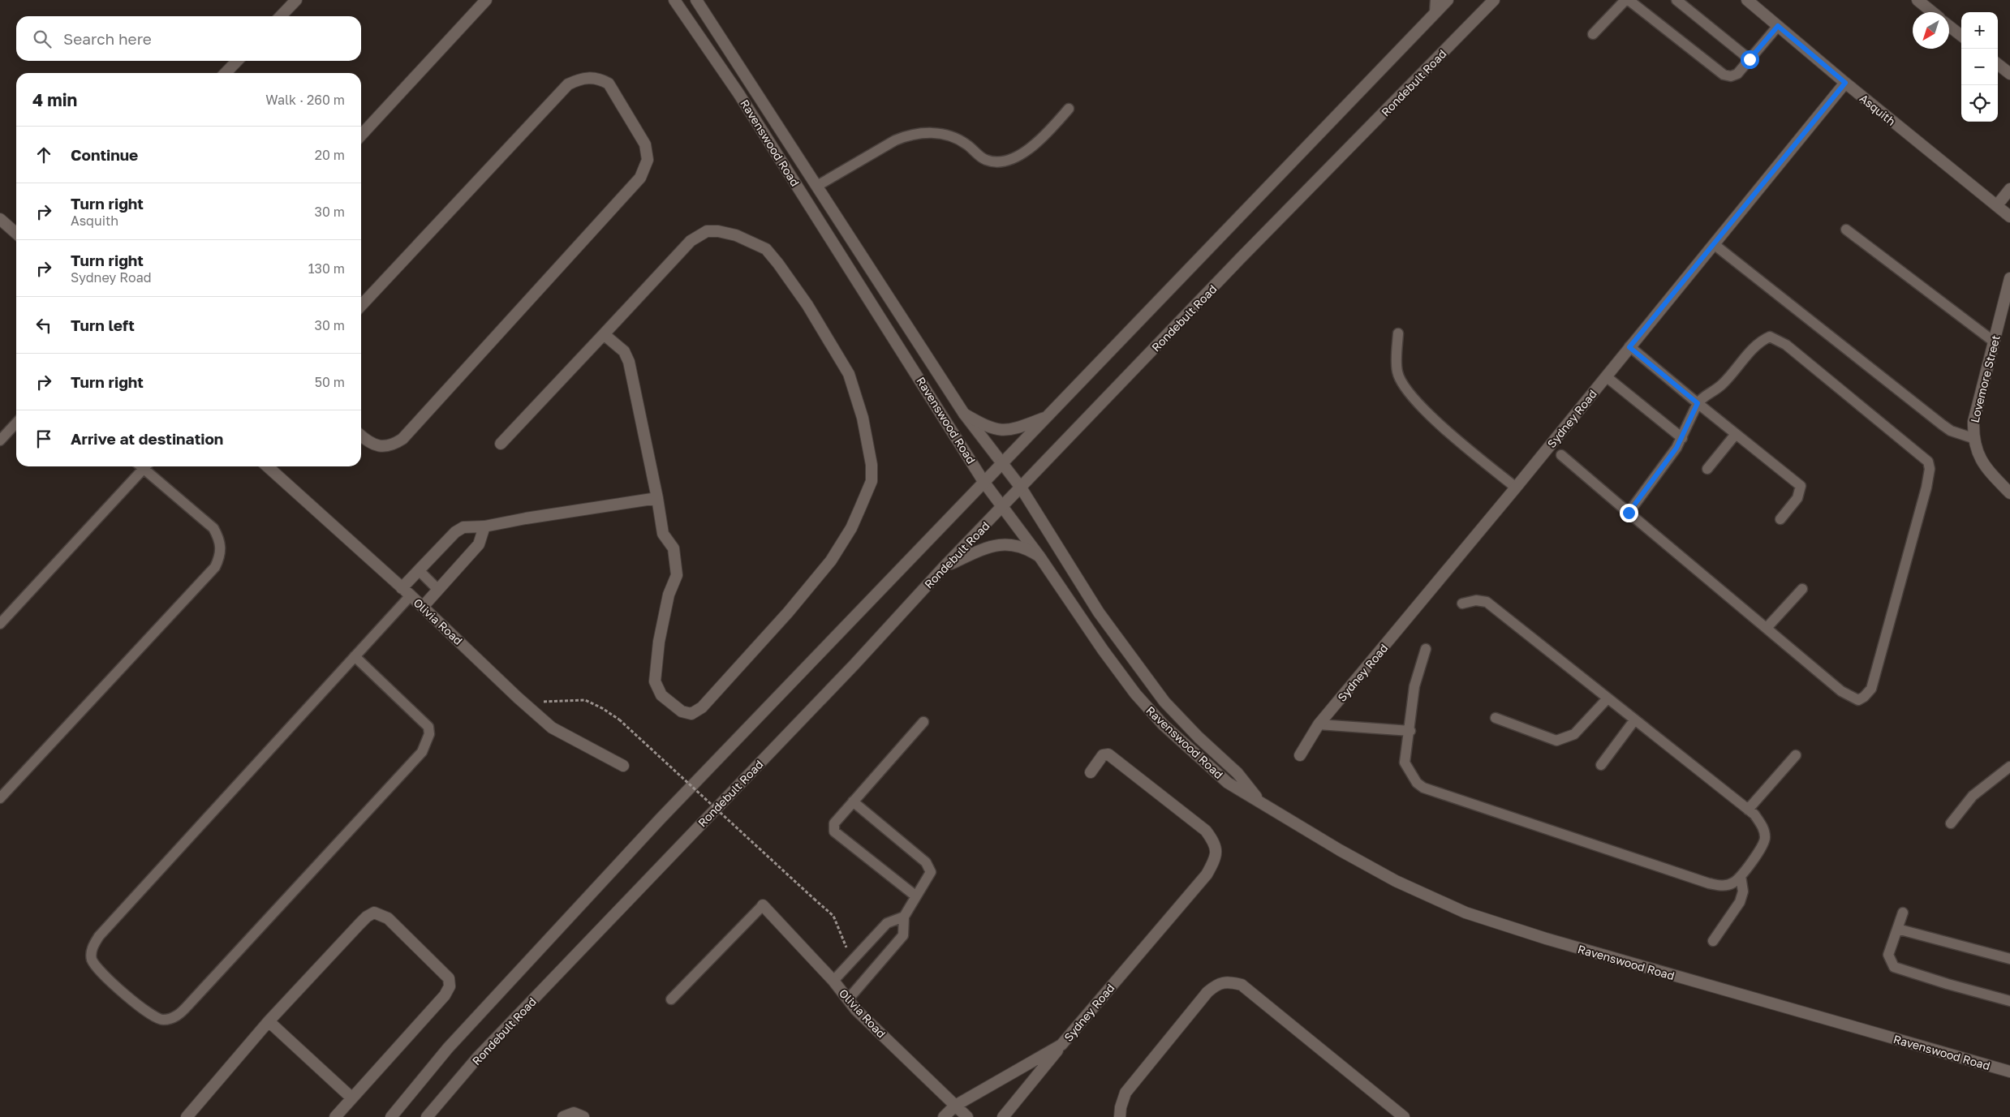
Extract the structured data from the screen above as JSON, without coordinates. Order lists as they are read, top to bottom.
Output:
{
  "streets": {
    "street": [
      "Rondebult Road",
      "Asquith",
      "Ravenswood Road",
      "Lovemore Street",
      "Sydney Road",
      "Olivia Road"
    ]
  },
  "crossings": [
    ["Rondebult Road", "Ravenswood Road"],
    ["Asquith", "Sydney Road"],
    ["Sydney Road", "Olivia Road"]
  ],
  "north": "bottom left",
  "page": {
    "map_buttons": ["+", "−"],
    "search": "Search here",
    "heading": ["4 min", "Walk · 260 m"],
    "list": [
      ["Continue", "20 m"],
      ["Turn right", "Asquith", "30 m"],
      ["Turn right", "Sydney Road", "130 m"],
      ["Turn left", "30 m"],
      ["Turn right", "50 m"],
      "Arrive at destination"
    ]
  }
}
